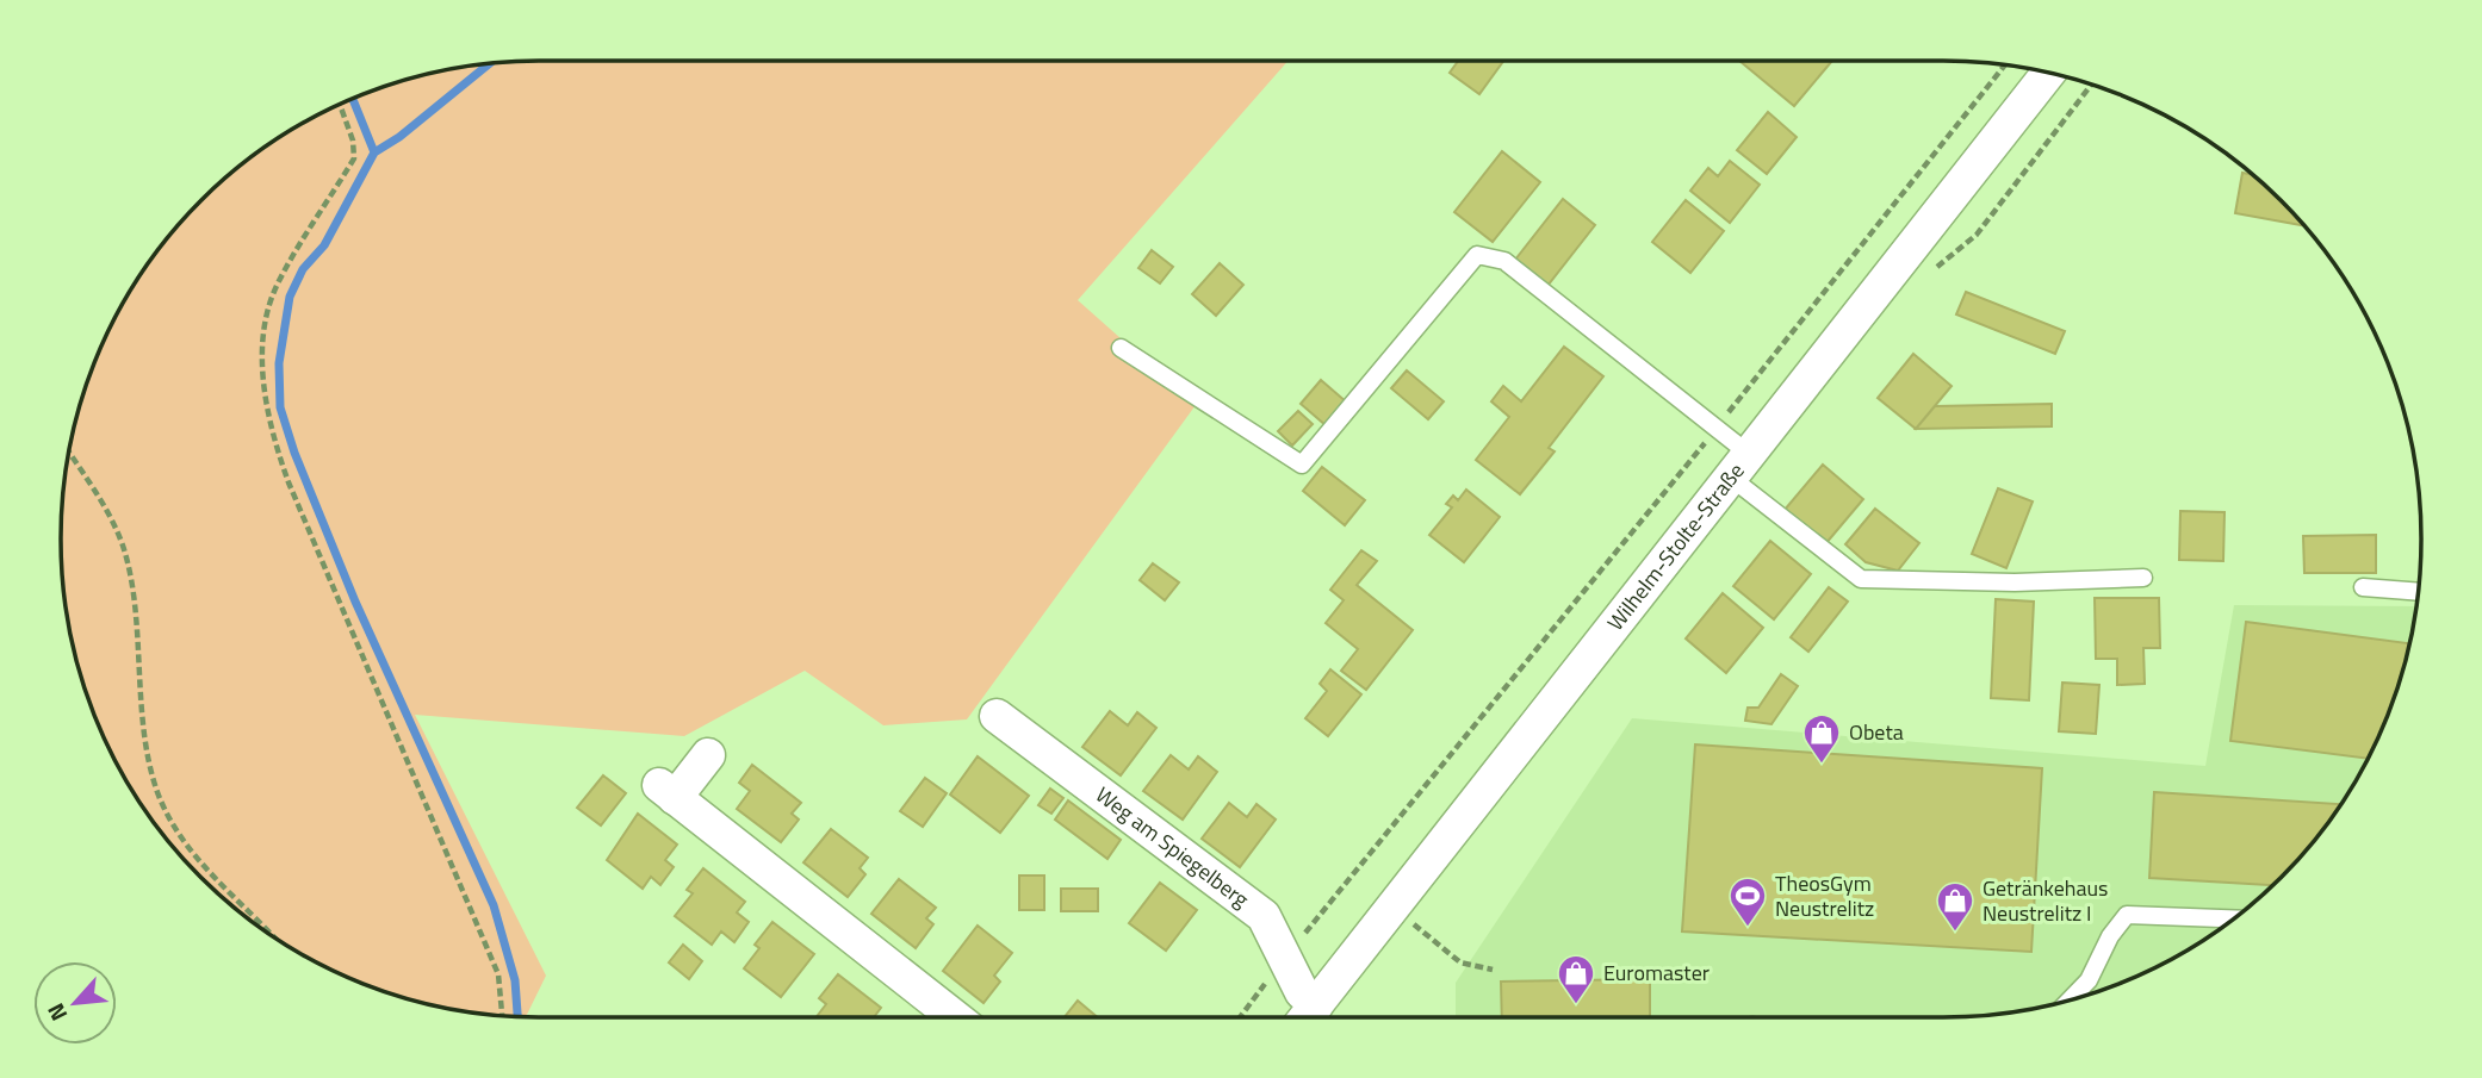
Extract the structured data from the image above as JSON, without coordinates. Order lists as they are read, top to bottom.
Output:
{
  "streets": {
    "street": ["Wilhelm-Stolte-Straße", "Weg am Spiegelberg"]
  },
  "crossings": [
    ["Wilhelm-Stolte-Straße", "Weg am Spiegelberg"]
  ],
  "places": {
    "shop": ["Obeta", "Getränkehaus Neustrelitz I", "Euromaster"],
    "sports": ["TheosGym Neustrelitz"]
  },
  "north": "bottom left"
}
